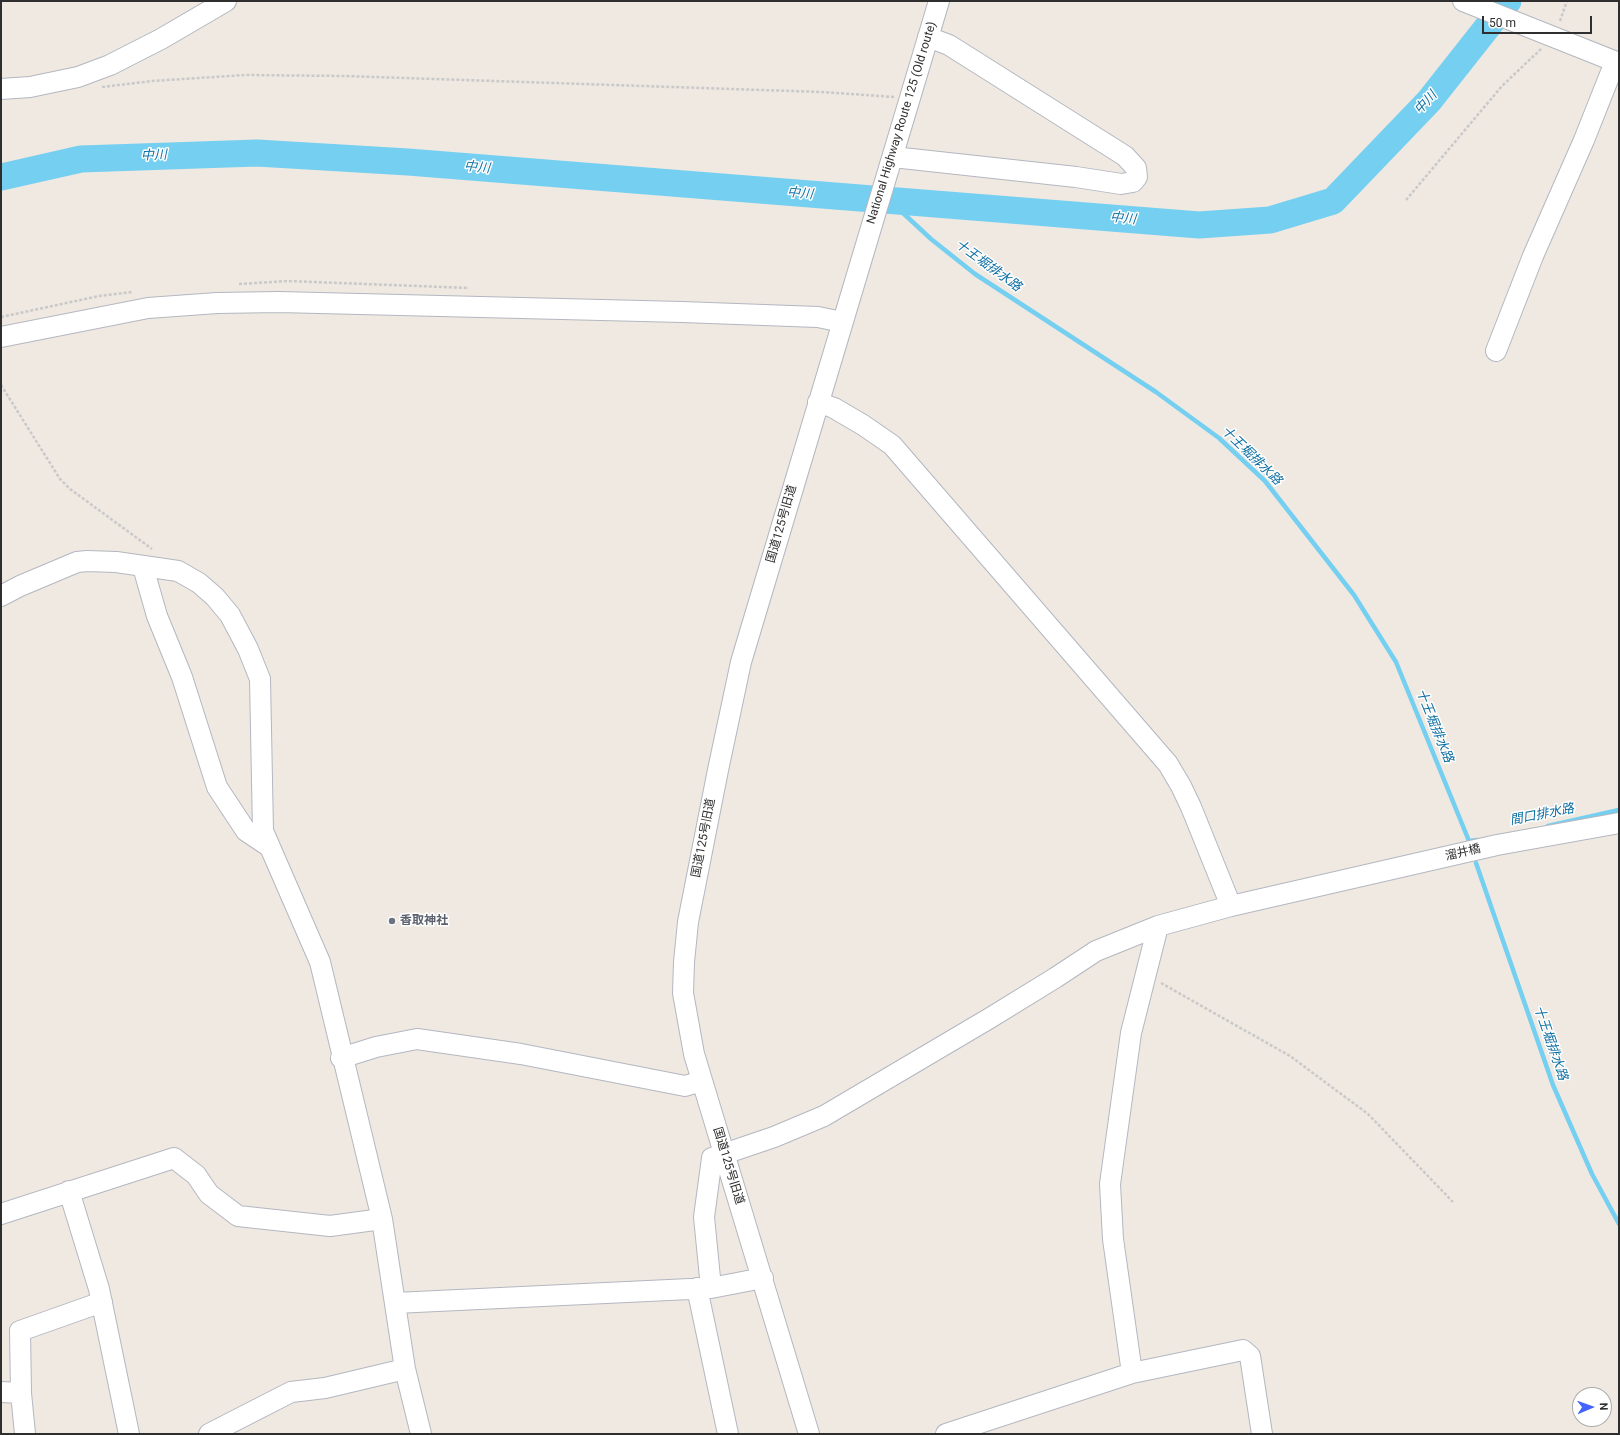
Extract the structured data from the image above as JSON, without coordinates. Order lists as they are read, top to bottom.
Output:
{
  "streets": {
    "street": ["National Highway Route 125 (Old route)", "国道125号旧道", "溜井橋"]
  },
  "crossings": [
    ["National Highway Route 125 (Old route)", "国道125号旧道"],
    ["国道125号旧道", "溜井橋"]
  ],
  "water": ["中川", "十王堀排水路", "間口排水路"],
  "places": ["香取神社"],
  "scale_bar": "50 m",
  "north": "right"
}
